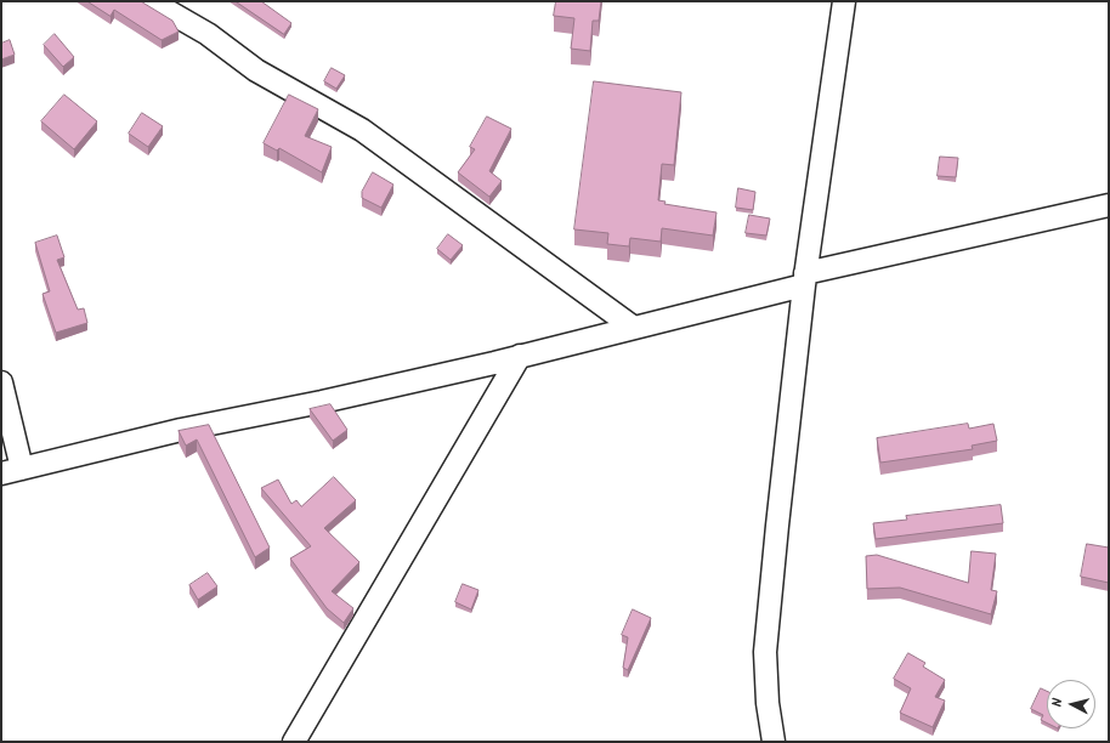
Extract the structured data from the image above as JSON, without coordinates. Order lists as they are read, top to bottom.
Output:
{
  "north": "left"
}
